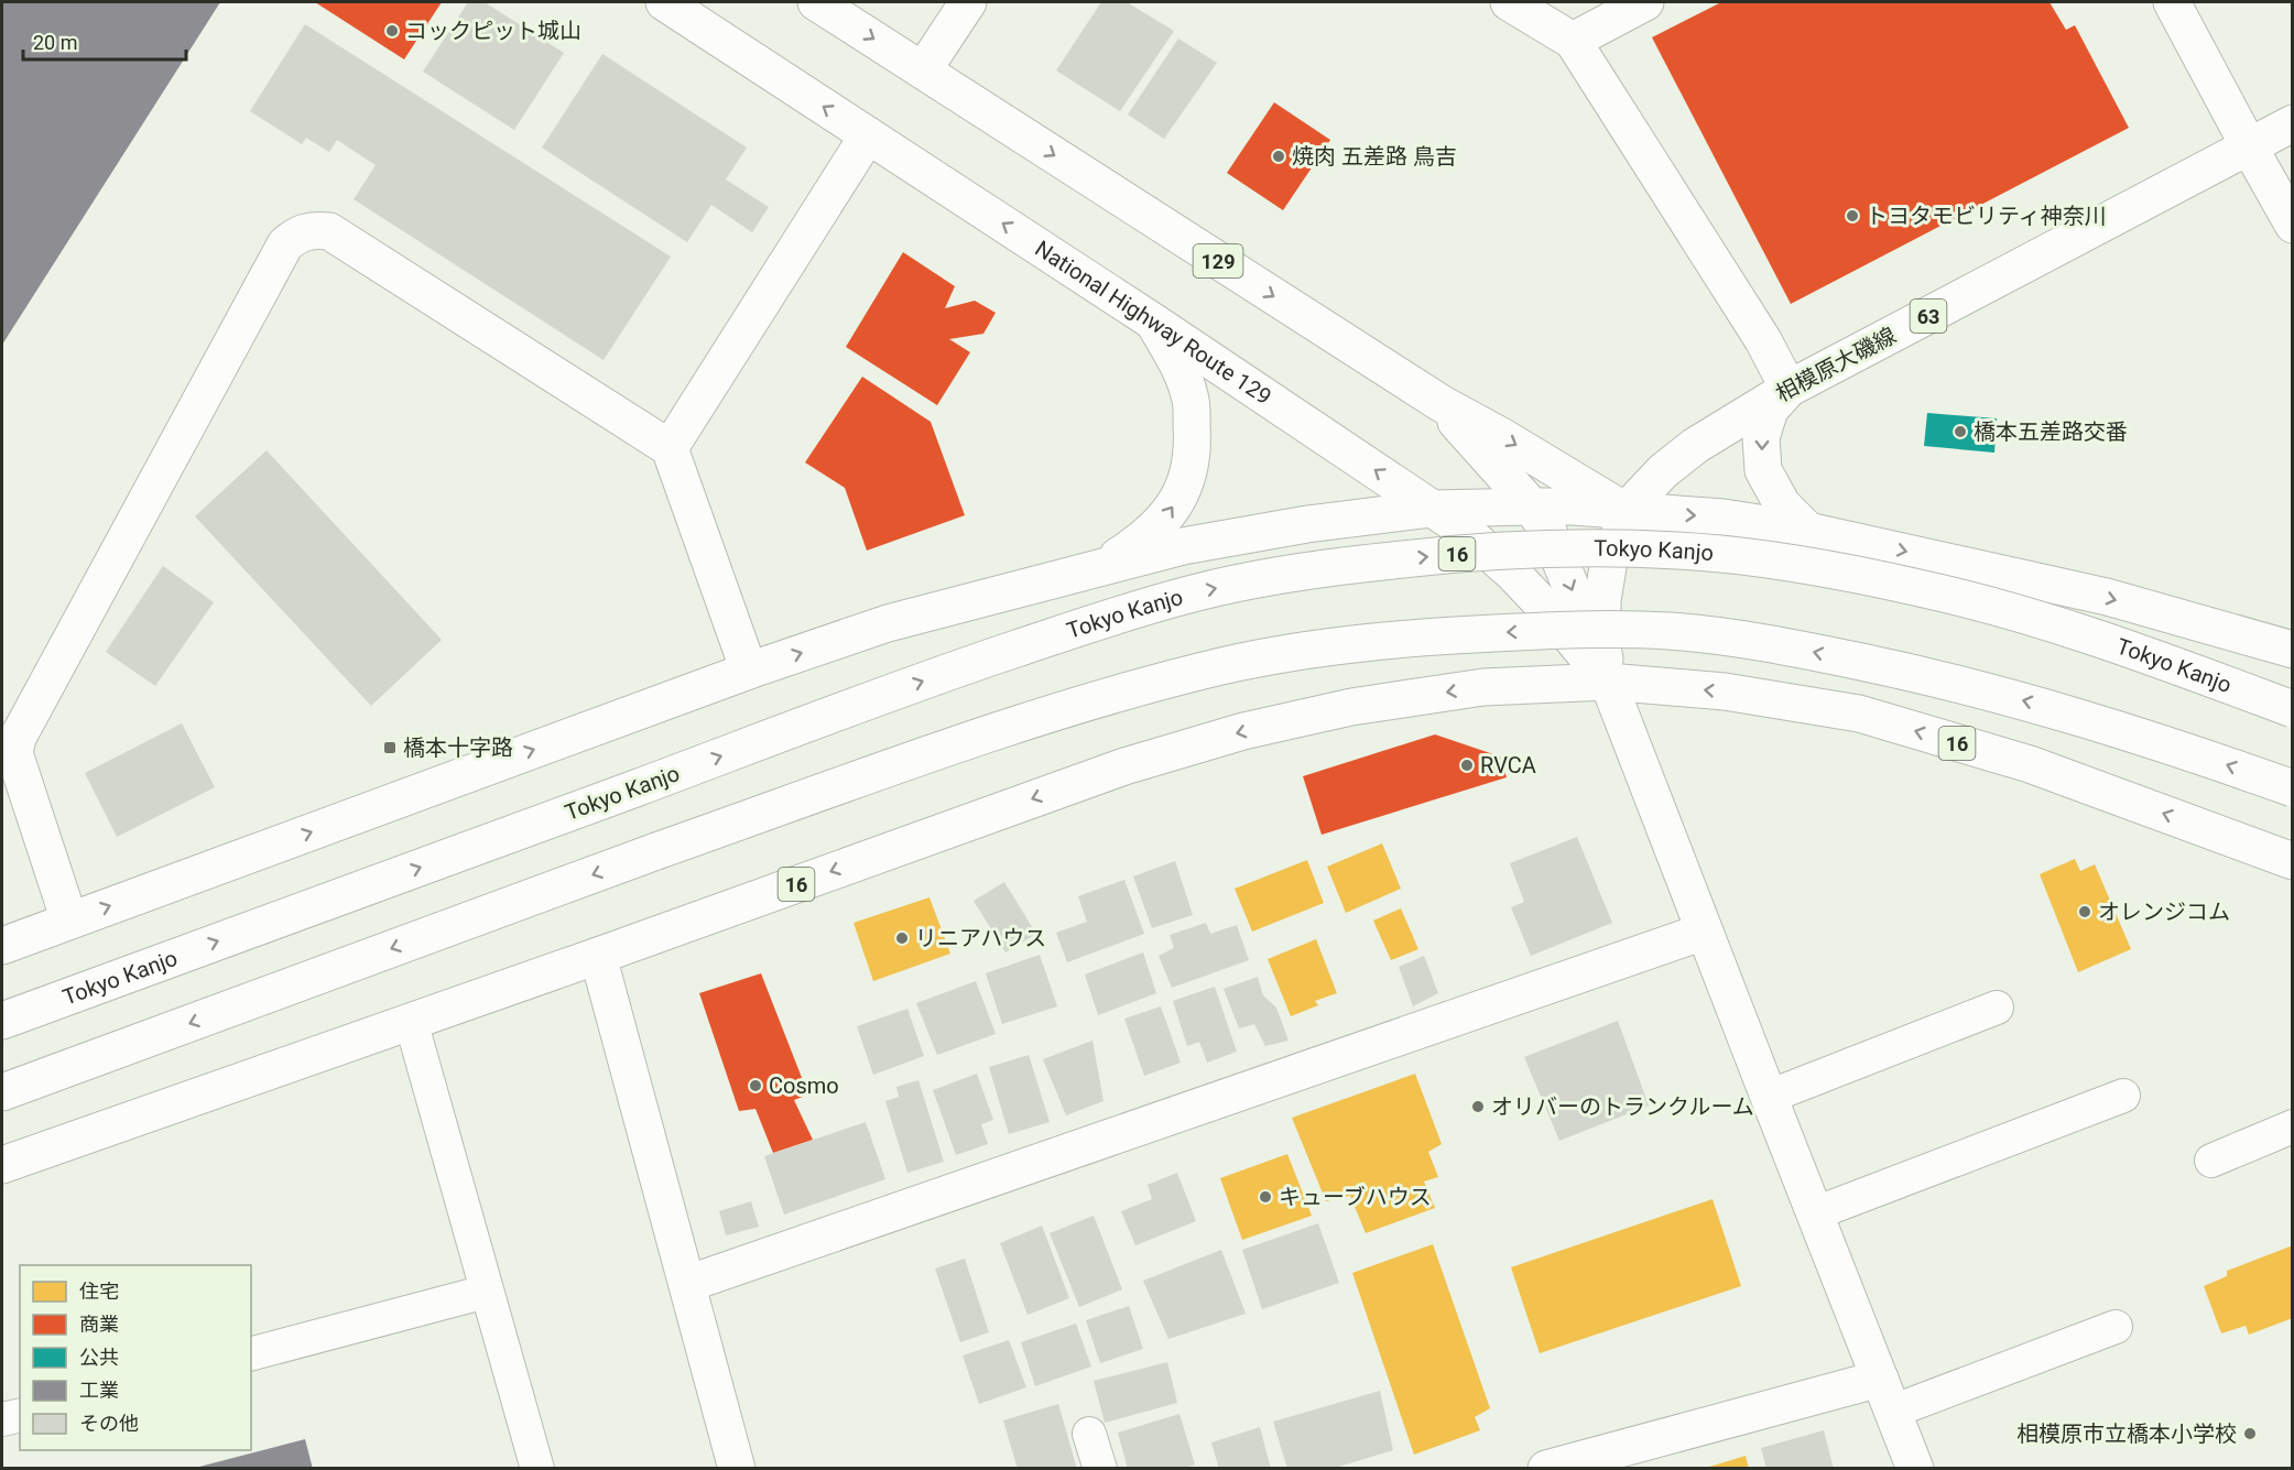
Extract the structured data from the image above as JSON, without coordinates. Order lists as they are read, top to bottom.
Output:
{
  "streets": {
    "main road": [
      "129",
      "63",
      "National Highway Route 129",
      "相模原大磯線",
      "Tokyo Kanjo",
      "16"
    ]
  },
  "crossings": [
    ["129", "相模原大磯線"],
    ["National Highway Route 129", "相模原大磯線"],
    ["National Highway Route 129", "16"],
    ["相模原大磯線", "16"]
  ],
  "places": {
    "other": [
      "コックピット城山",
      "焼肉 五差路 鳥吉",
      "トヨタモビリティ神奈川",
      "橋本五差路交番",
      "RVCA",
      "オレンジコム",
      "リニアハウス",
      "Cosmo",
      "オリバーのトランクルーム",
      "キューブハウス",
      "相模原市立橋本小学校"
    ],
    "transit": ["橋本十字路"]
  },
  "legend": [
    "住宅",
    "商業",
    "公共",
    "工業",
    "その他"
  ],
  "scale_bar": "20 m"
}
